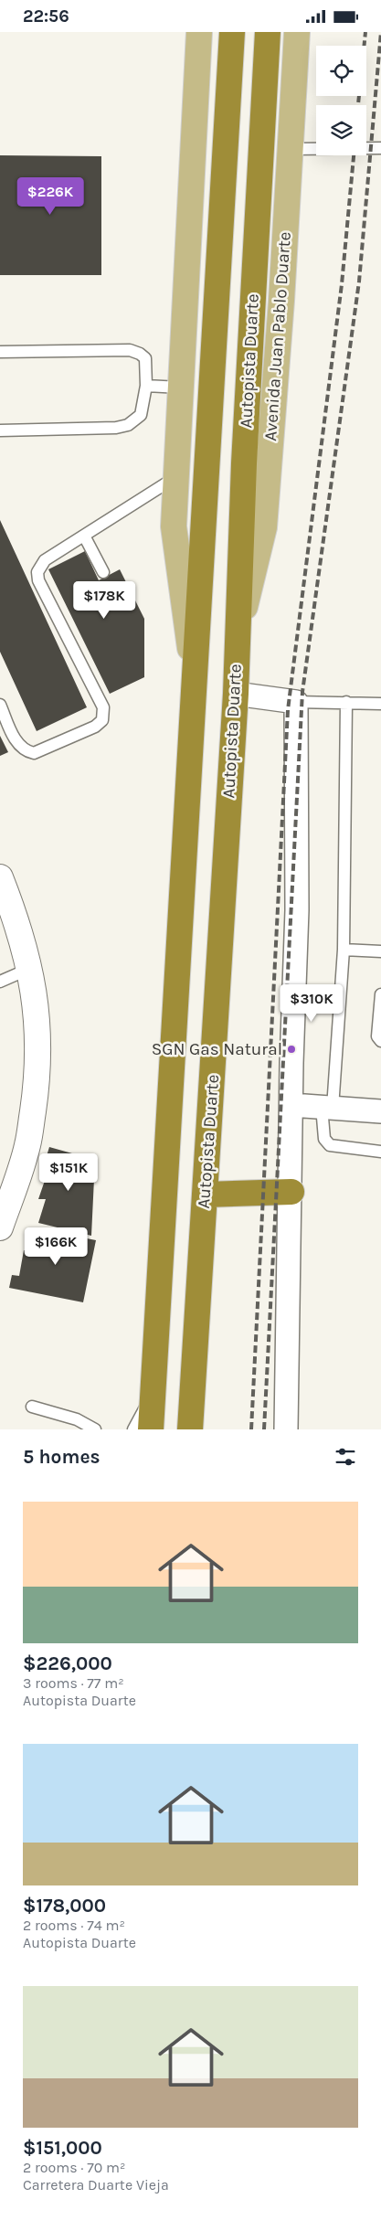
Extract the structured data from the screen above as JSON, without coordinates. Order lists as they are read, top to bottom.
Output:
{
  "streets": {
    "highway": ["Autopista Duarte"],
    "main road": ["Avenida Juan Pablo Duarte"]
  },
  "crossings": [
    ["Avenida Juan Pablo Duarte", "Autopista Duarte"]
  ],
  "places": ["SGN Gas Natural"],
  "page": {
    "status": "22:56",
    "price": [
      "$226K",
      "$178K",
      "$310K",
      "$151K",
      "$166K"
    ],
    "heading": "5 homes",
    "list": [
      {
        "name": "$226,000",
        "note": "3 rooms · 77 m² · Autopista Duarte"
      },
      {
        "name": "$178,000",
        "note": "2 rooms · 74 m² · Autopista Duarte"
      },
      {
        "name": "$151,000",
        "note": "2 rooms · 70 m² · Carretera Duarte Vieja"
      }
    ]
  }
}
